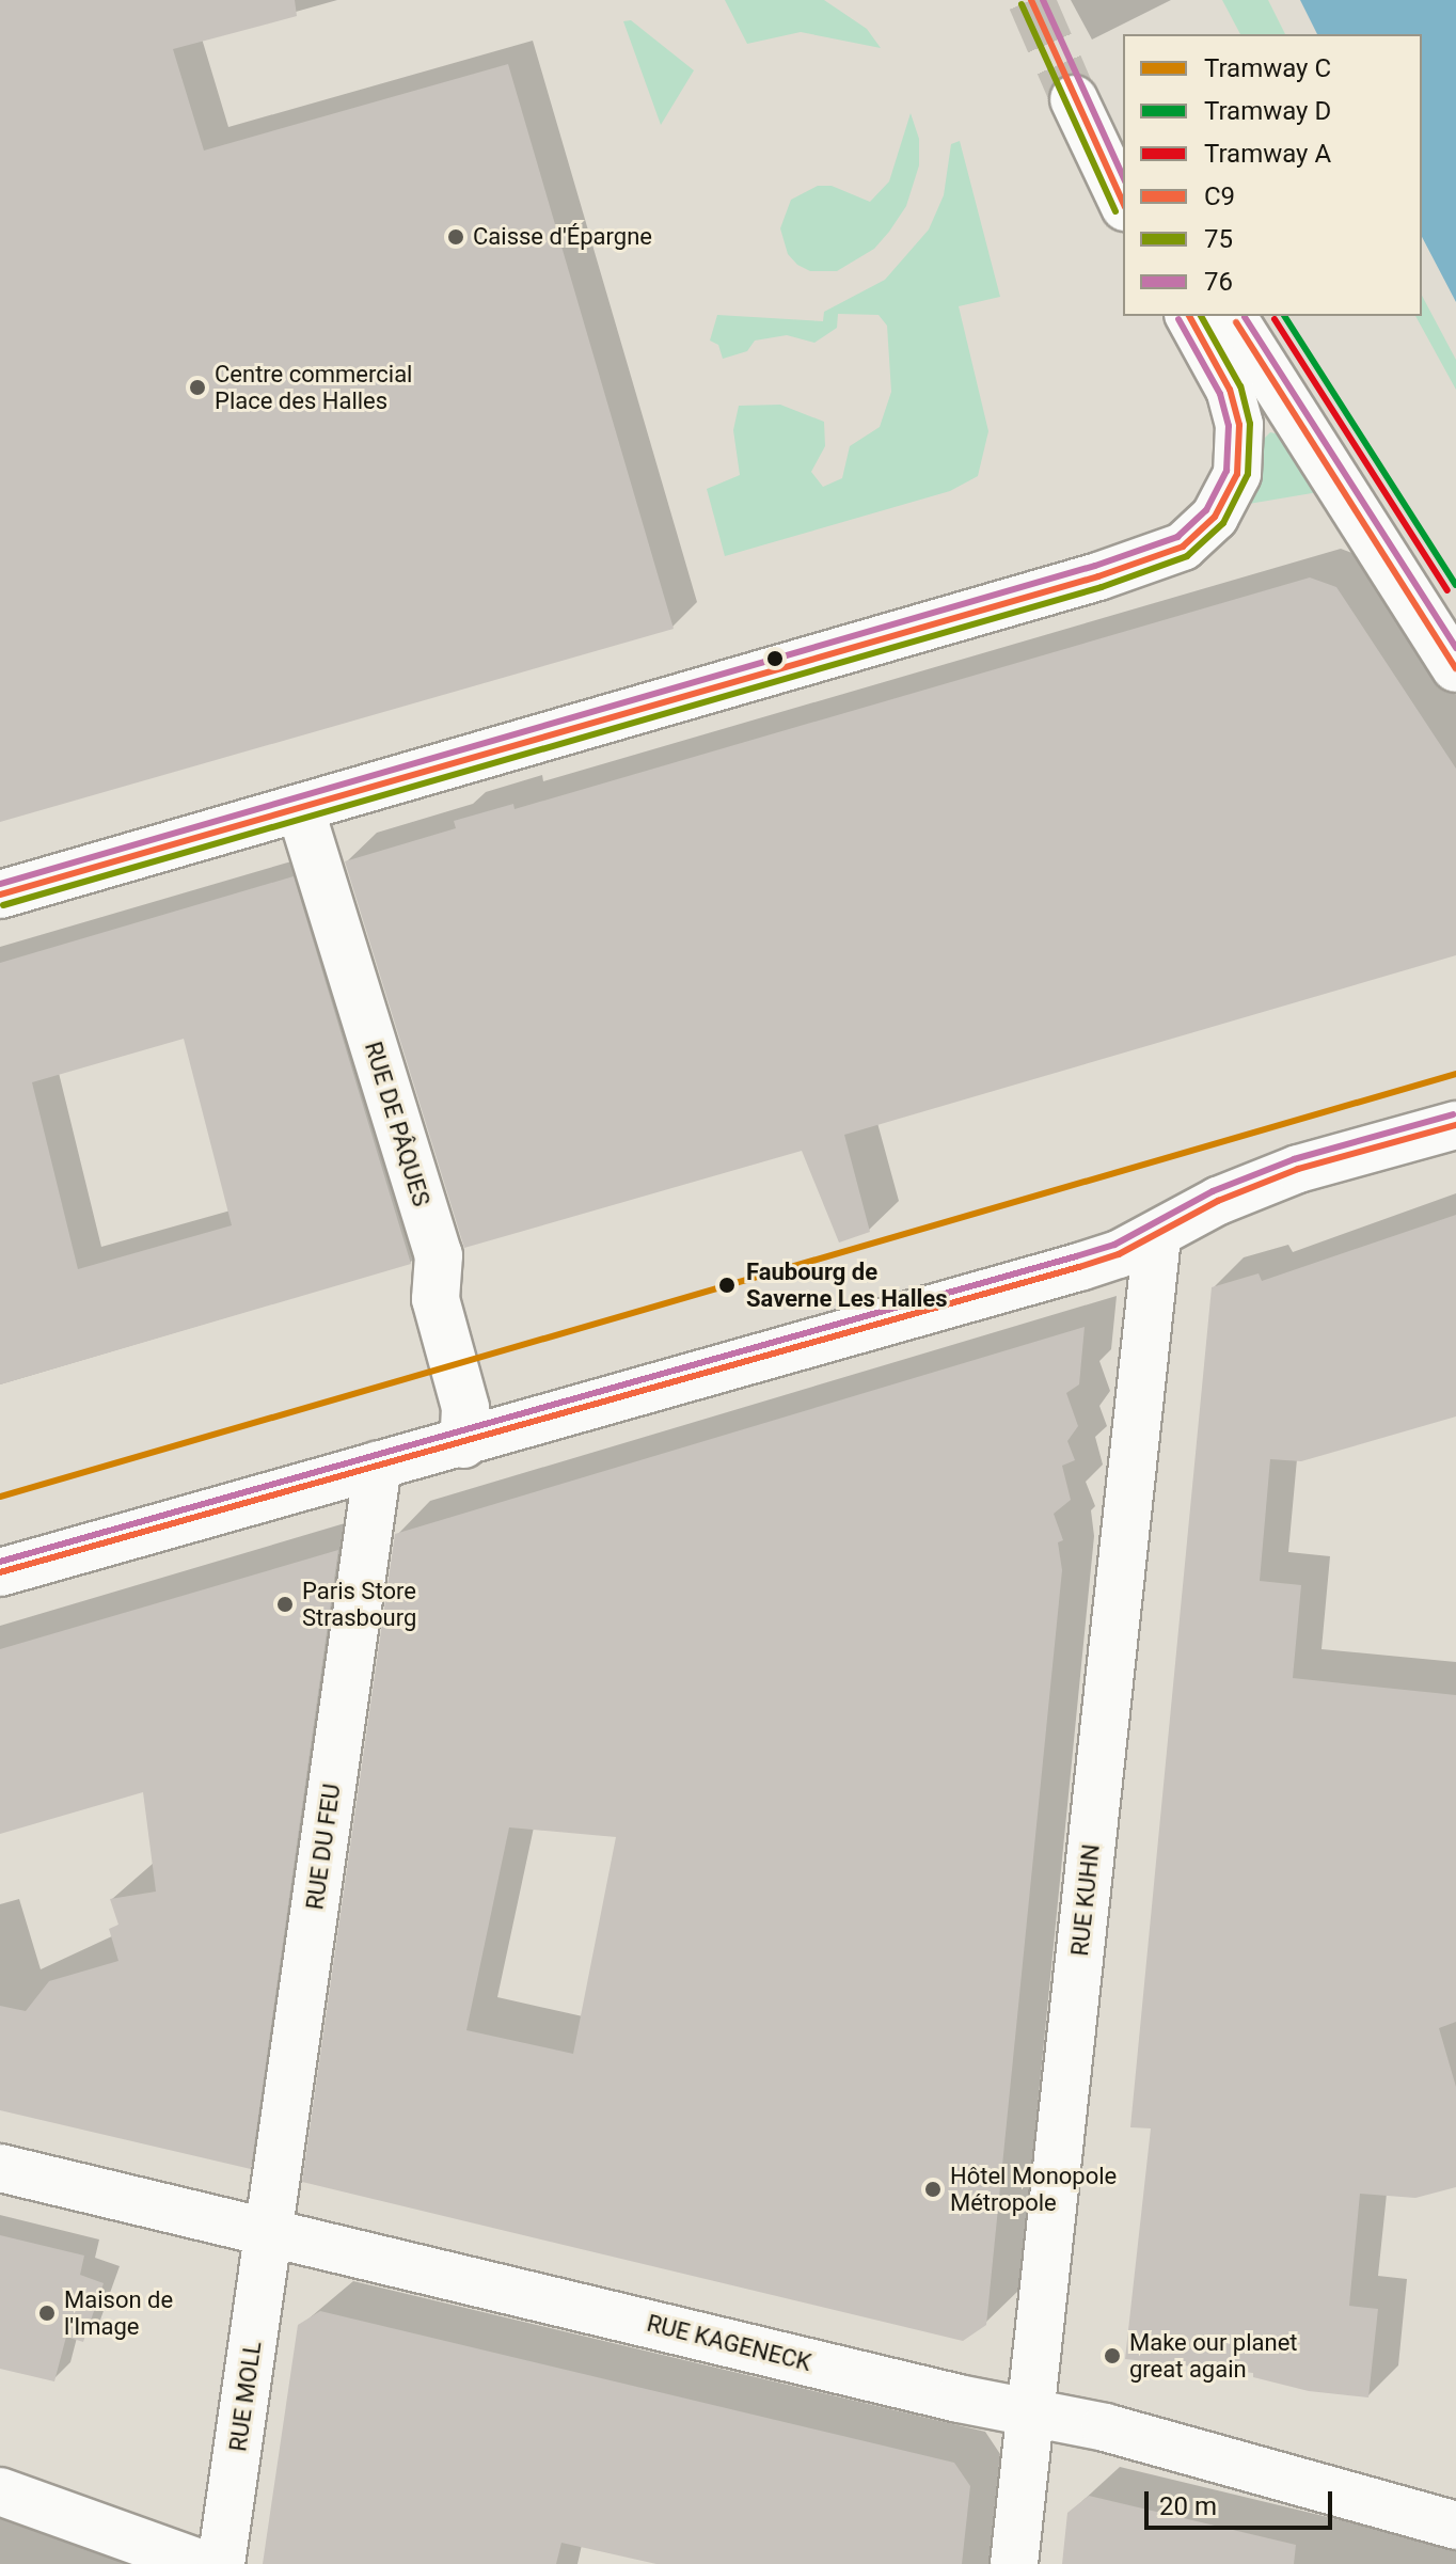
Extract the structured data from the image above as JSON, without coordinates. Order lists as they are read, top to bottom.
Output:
{
  "streets": {
    "street": [
      "RUE DE PÂQUES",
      "RUE DU FEU",
      "RUE KUHN",
      "RUE KAGENECK",
      "RUE MOLL"
    ]
  },
  "crossings": [
    ["RUE DU FEU", "RUE KAGENECK"],
    ["RUE DU FEU", "RUE MOLL"],
    ["RUE KUHN", "RUE KAGENECK"],
    ["RUE KAGENECK", "RUE MOLL"]
  ],
  "places": [
    "Caisse d'Épargne",
    "Centre commercial Place des Halles",
    "Faubourg de Saverne Les Halles",
    "Paris Store Strasbourg",
    "Hôtel Monopole Métropole",
    "Maison de l'Image",
    "Make our planet great again"
  ],
  "lines": [
    "transit line C9",
    "transit line 76",
    "transit line 75",
    "tram line D",
    "tram line A",
    "tram line C"
  ],
  "legend": [
    "Tramway C",
    "Tramway D",
    "Tramway A",
    "C9",
    "75",
    "76"
  ],
  "scale_bar": "20 m"
}
